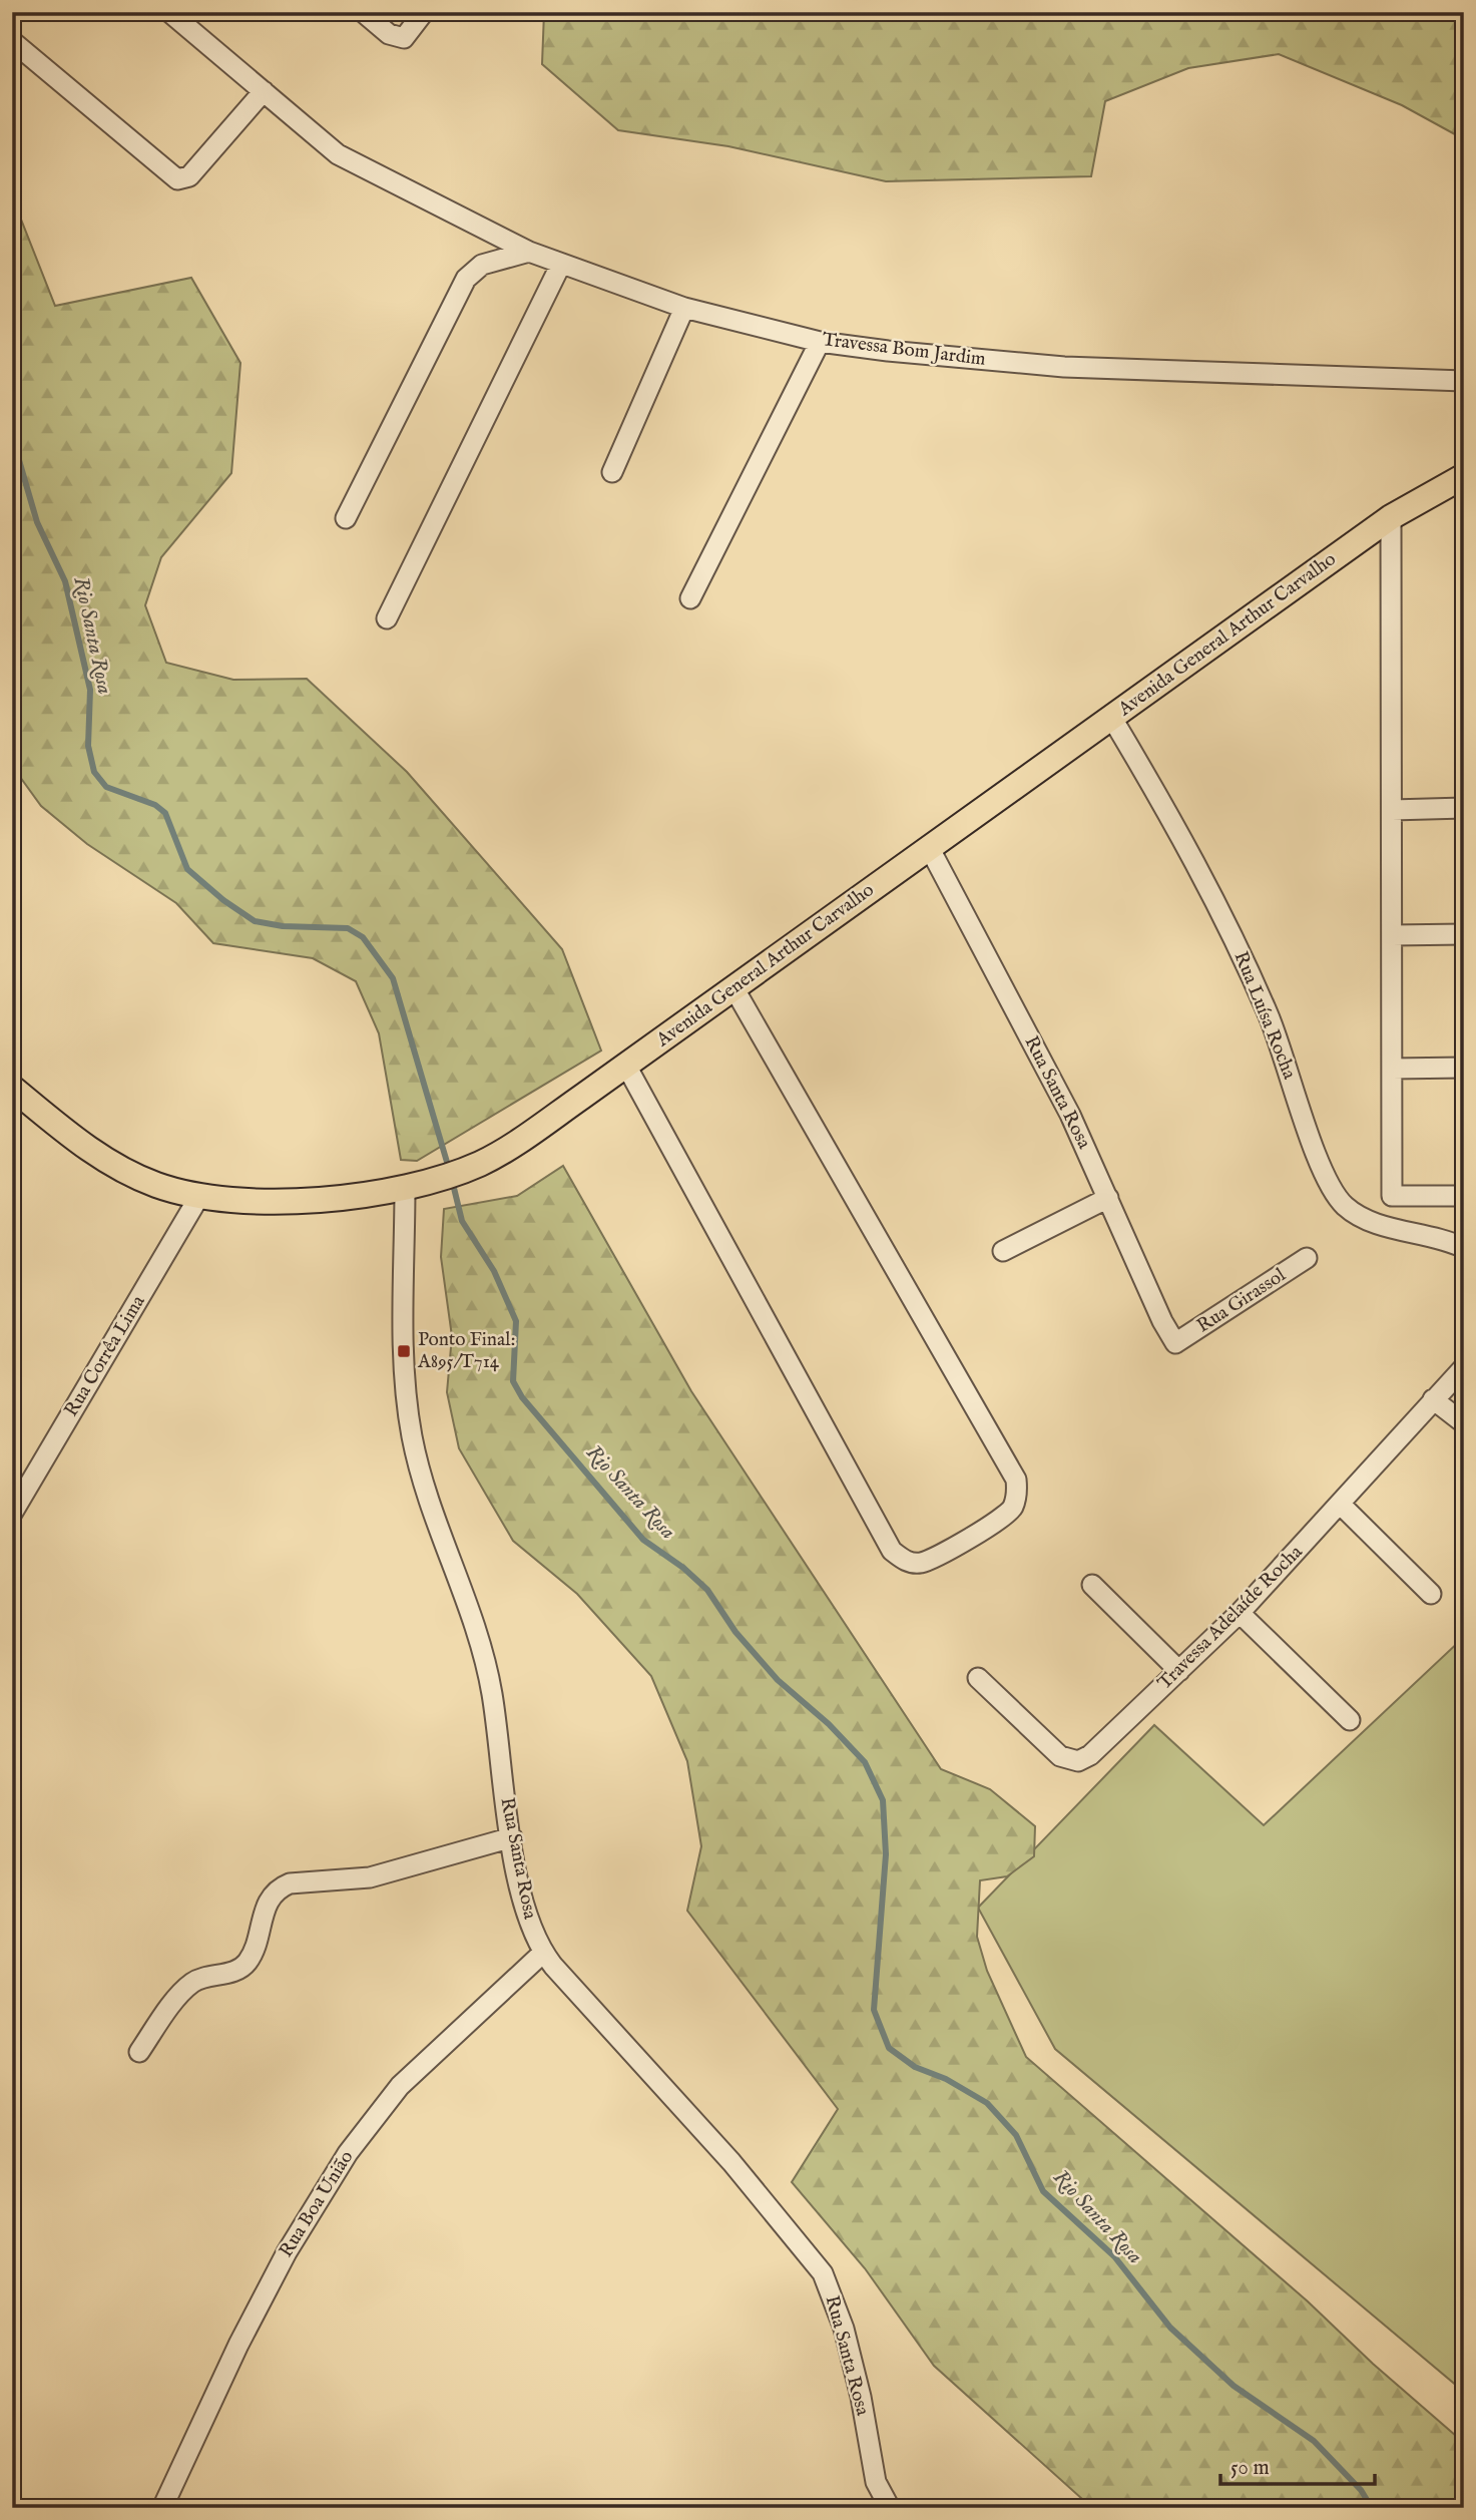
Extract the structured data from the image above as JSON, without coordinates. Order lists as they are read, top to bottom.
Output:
{
  "streets": {
    "main road": ["Avenida General Arthur Carvalho"],
    "street": [
      "Travessa Bom Jardim",
      "Rua Luísa Rocha",
      "Rua Santa Rosa",
      "Rua Girassol",
      "Rua Corrêa Lima",
      "Travessa Adelaíde Rocha",
      "Rua Boa União"
    ]
  },
  "crossings": [
    ["Avenida General Arthur Carvalho", "Rua Luísa Rocha"],
    ["Avenida General Arthur Carvalho", "Rua Santa Rosa"],
    ["Avenida General Arthur Carvalho", "Rua Corrêa Lima"],
    ["Rua Santa Rosa", "Rua Girassol"],
    ["Rua Santa Rosa", "Rua Boa União"]
  ],
  "water": ["Rio Santa Rosa"],
  "places": {
    "transit": ["Ponto Final: A895/T714"]
  },
  "scale_bar": "50 m"
}
